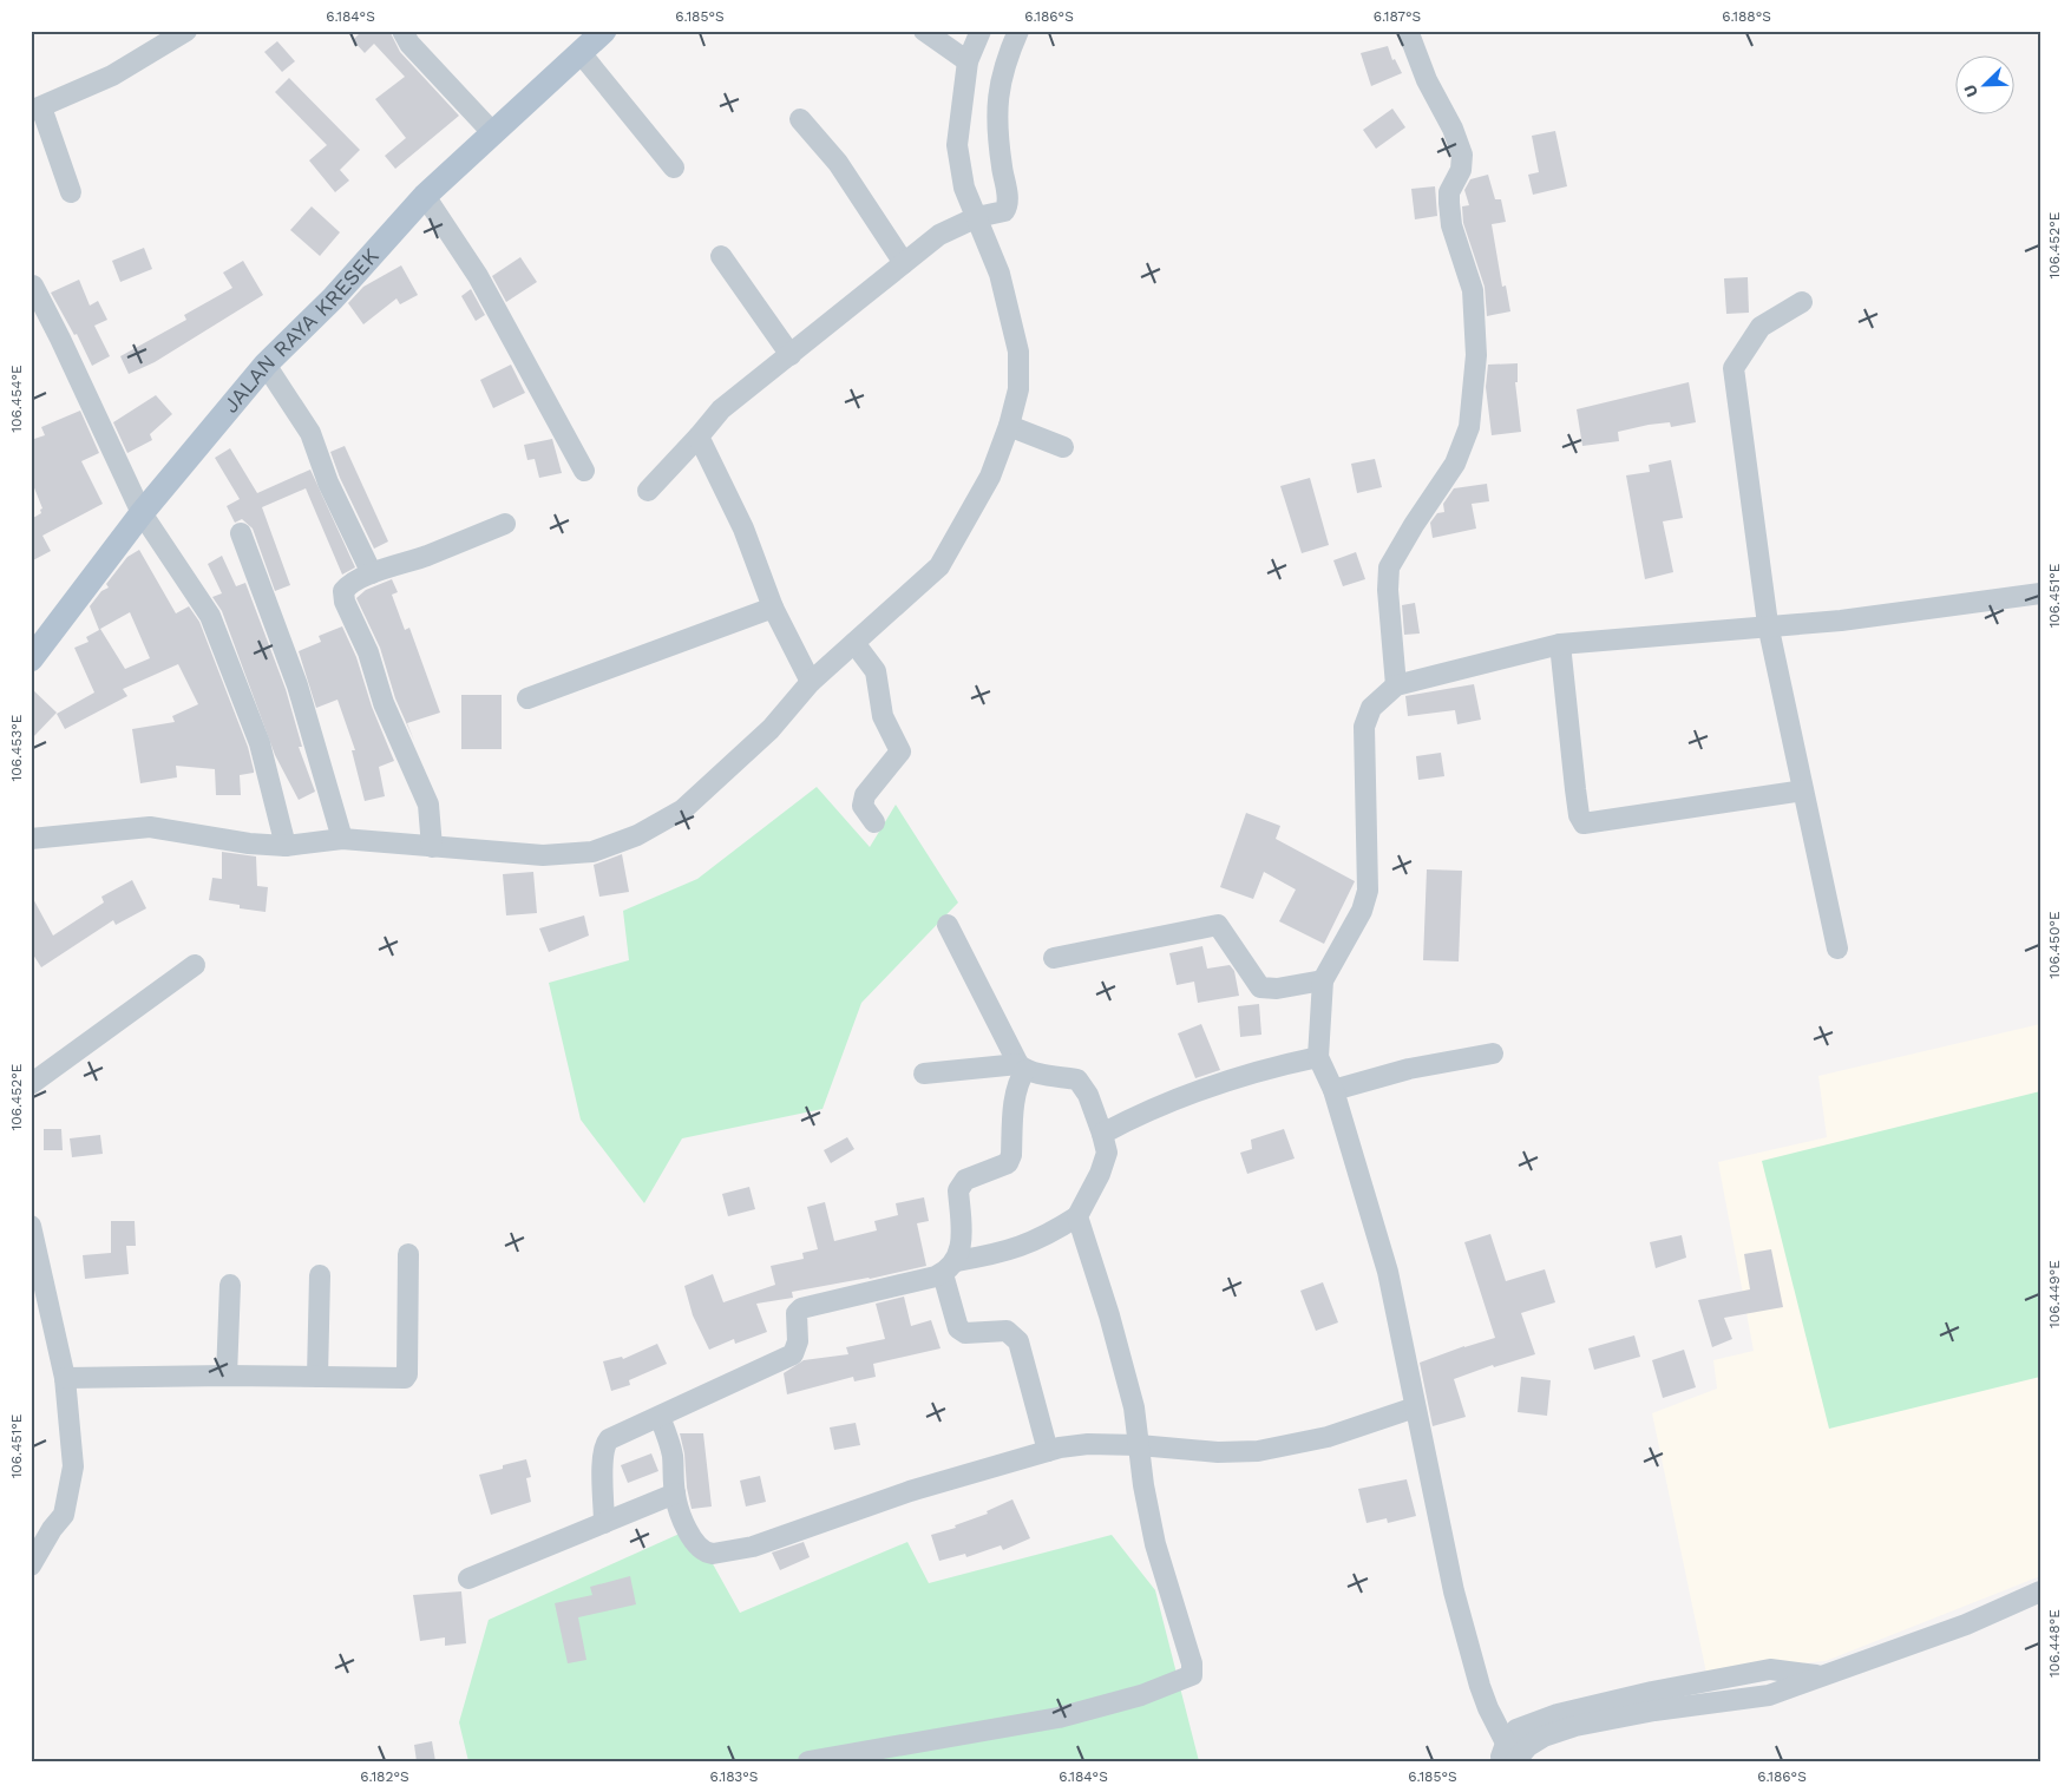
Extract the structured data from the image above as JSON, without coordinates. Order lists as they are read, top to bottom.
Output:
{
  "streets": {
    "main road": ["JALAN RAYA KRESEK"]
  },
  "north": "bottom left",
  "coordinates": [
    "6.184°S",
    "6.185°S",
    "6.186°S",
    "6.187°S",
    "6.188°S",
    "106.452°E",
    "106.454°E",
    "106.451°E",
    "106.453°E",
    "106.450°E",
    "106.449°E",
    "106.448°E",
    "6.182°S",
    "6.183°S"
  ]
}
